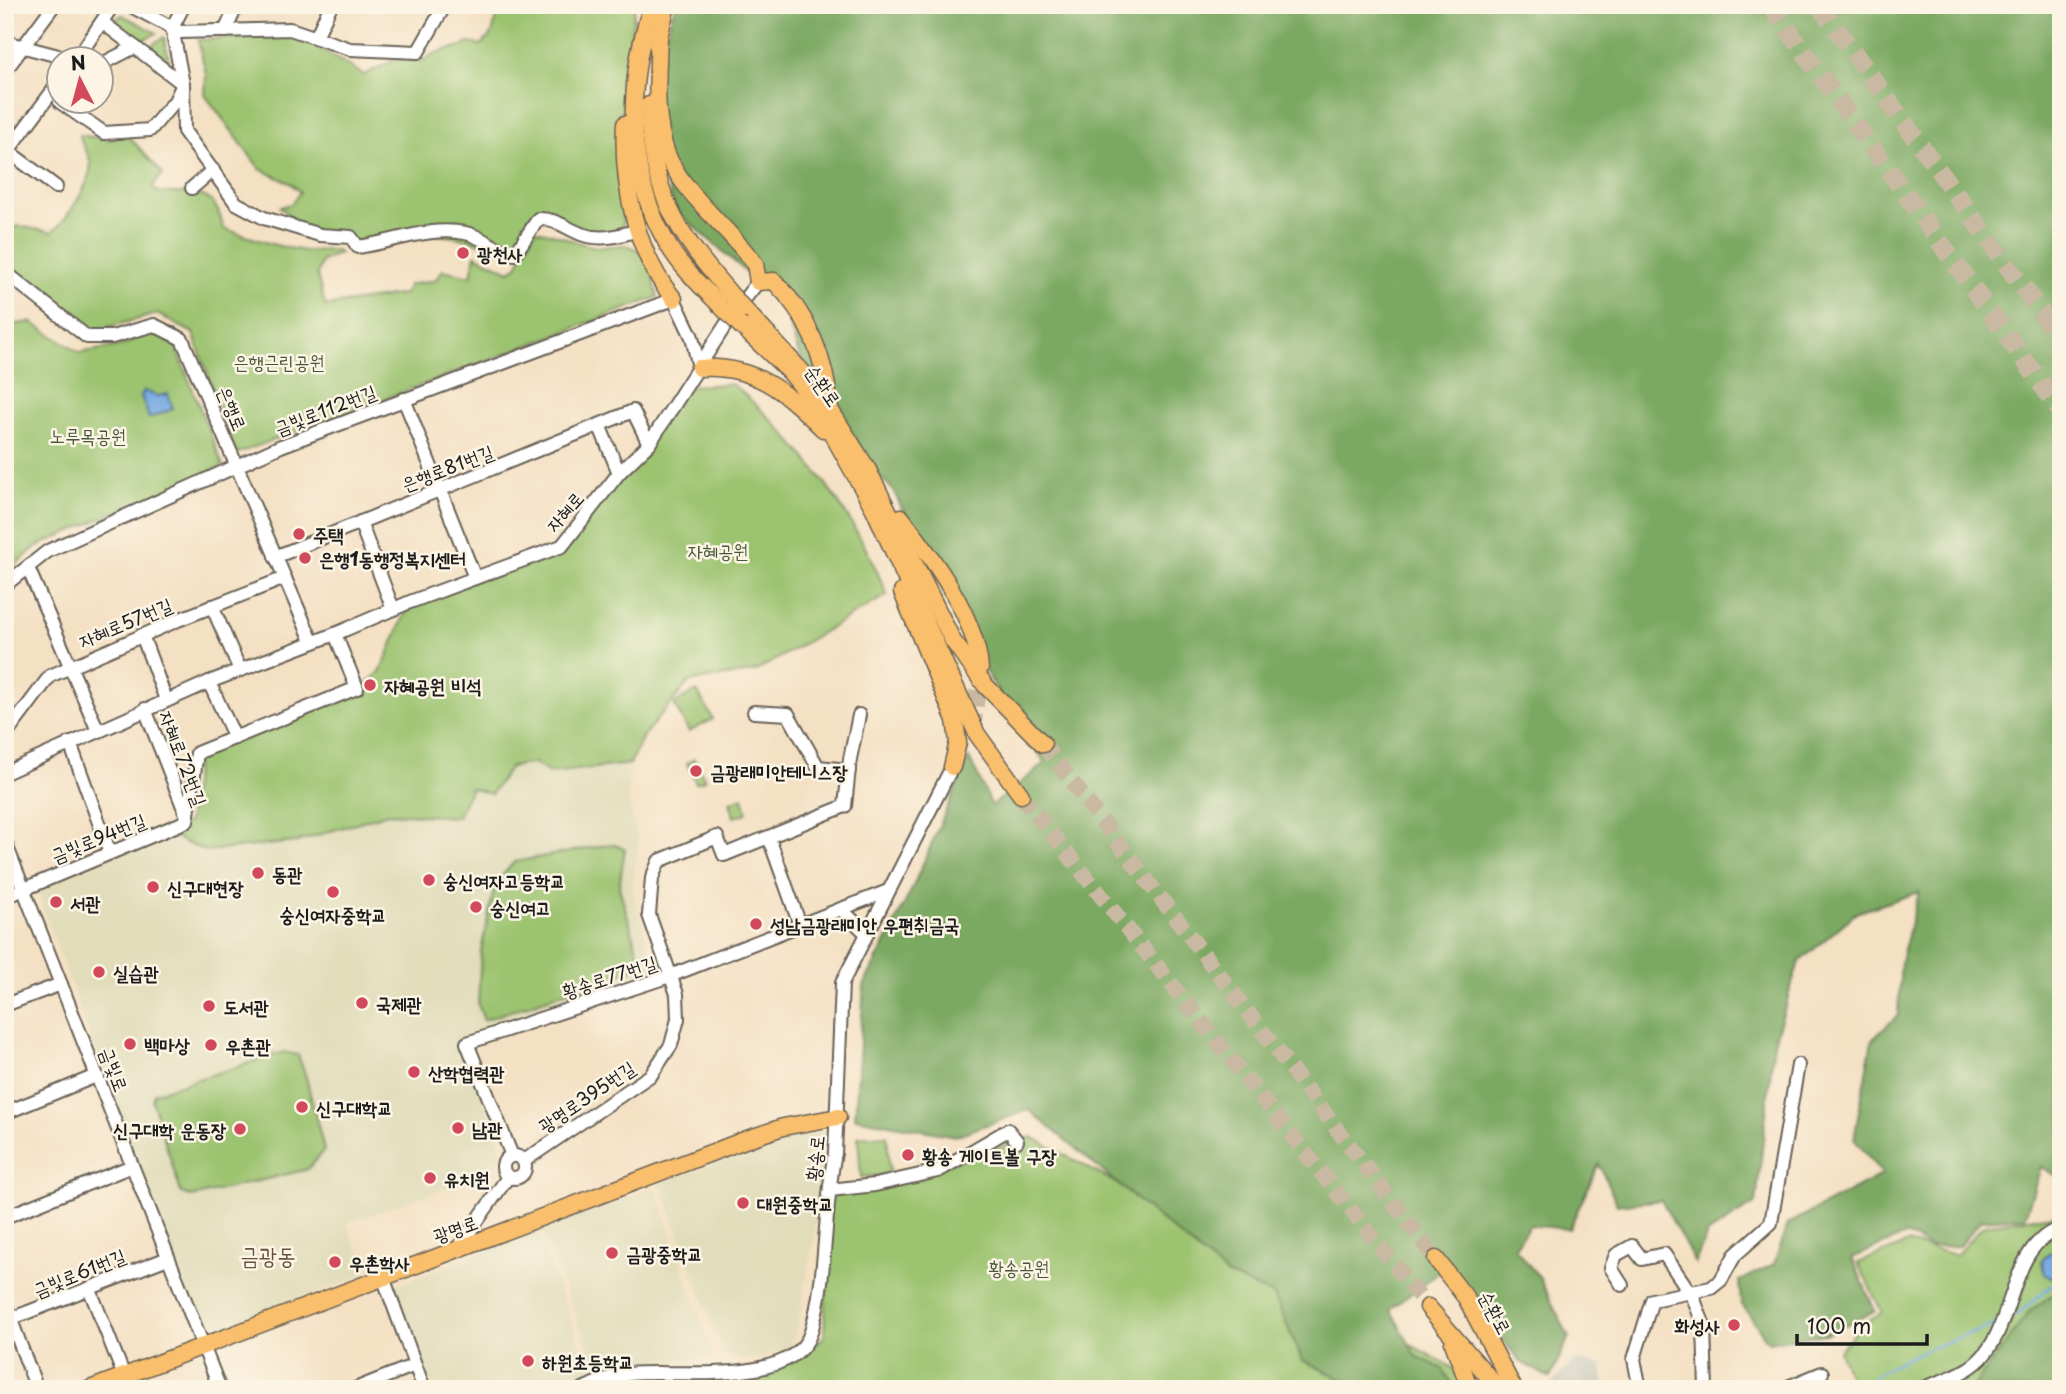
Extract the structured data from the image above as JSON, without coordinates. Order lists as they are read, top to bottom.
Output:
{
  "streets": {
    "main road": ["순환로", "광명로"],
    "street": [
      "은행로",
      "금빛로112번길",
      "은행로81번길",
      "자혜로",
      "자혜로57번길",
      "자혜로72번길",
      "금빛로94번길",
      "황송로77번길",
      "금빛로",
      "광명로395번길",
      "황송로",
      "금빛로61번길"
    ]
  },
  "crossings": [
    ["은행로", "금빛로112번길"],
    ["은행로", "은행로81번길"],
    ["은행로", "자혜로"],
    ["은행로", "자혜로57번길"],
    ["은행로81번길", "자혜로"],
    ["자혜로", "자혜로72번길"],
    ["자혜로72번길", "금빛로94번길"],
    ["금빛로94번길", "금빛로"],
    ["황송로77번길", "광명로395번길"],
    ["황송로77번길", "황송로"],
    ["금빛로", "광명로"],
    ["금빛로", "금빛로61번길"],
    ["광명로395번길", "광명로"],
    ["황송로", "광명로"]
  ],
  "districts": ["금광동"],
  "parks": [
    "은행근린공원",
    "노루목공원",
    "자혜공원",
    "황송공원"
  ],
  "places": [
    "광천사",
    "주택",
    "은행1동행정복지센터",
    "자혜공원 비석",
    "금광래미안테니스장",
    "동관",
    "숭신여자고등학교",
    "신구대현장",
    "숭신여자중학교",
    "서관",
    "숭신여고",
    "성남금광래미안 우편취금국",
    "실습관",
    "국제관",
    "도서관",
    "백마상",
    "우촌관",
    "산학협력관",
    "신구대학교",
    "남관",
    "신구대학 운동장",
    "황송 게이트볼 구장",
    "유치원",
    "대원중학교",
    "금광중학교",
    "우촌학사",
    "화성사",
    "하원초등학교"
  ],
  "scale_bar": "100 m",
  "north": "top"
}
